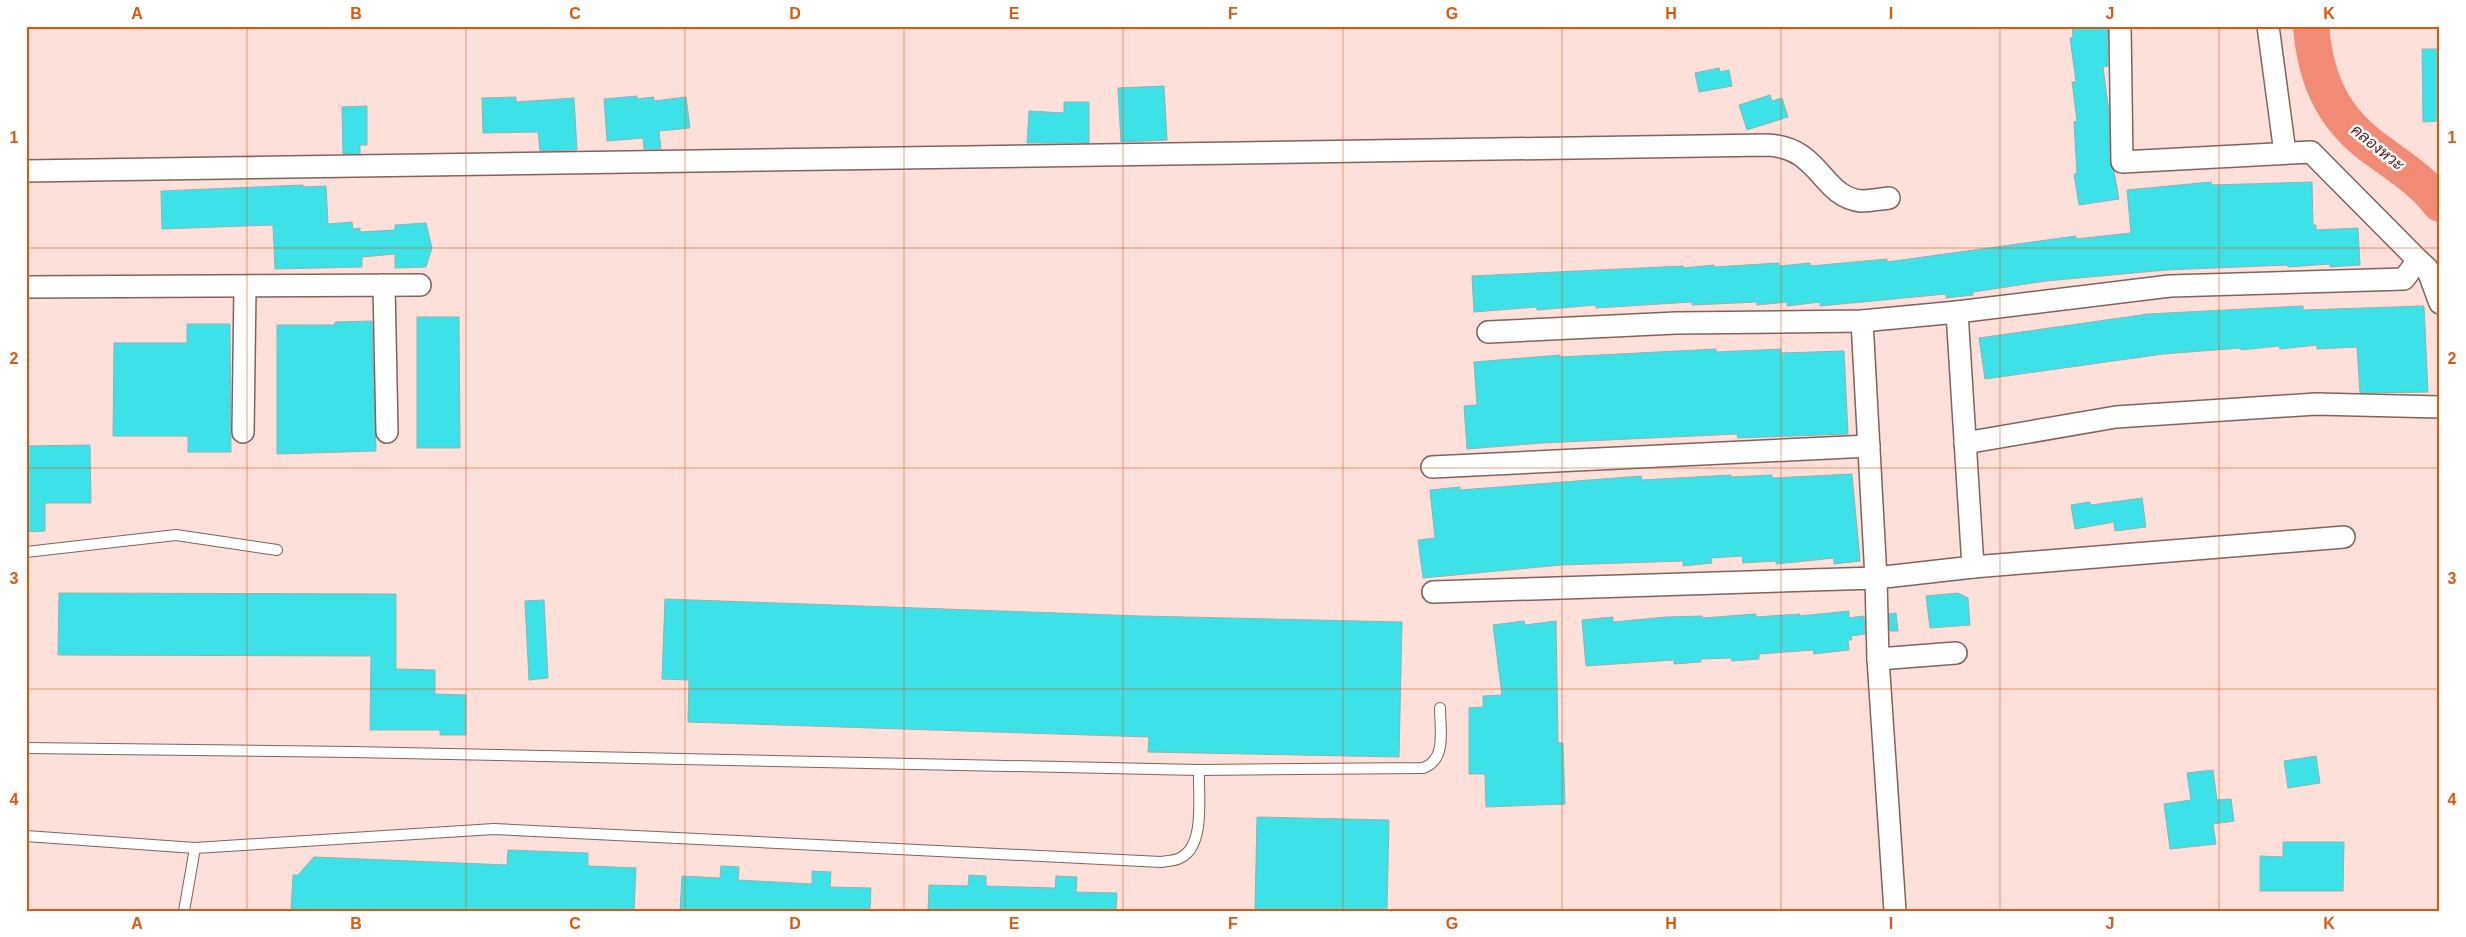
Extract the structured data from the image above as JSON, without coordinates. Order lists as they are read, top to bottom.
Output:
{
  "water": ["คลองหวะ"],
  "grid": {
    "columns": [
      "A",
      "B",
      "C",
      "D",
      "E",
      "F",
      "G",
      "H",
      "I",
      "J",
      "K"
    ],
    "rows": [
      "1",
      "2",
      "3",
      "4"
    ]
  }
}
